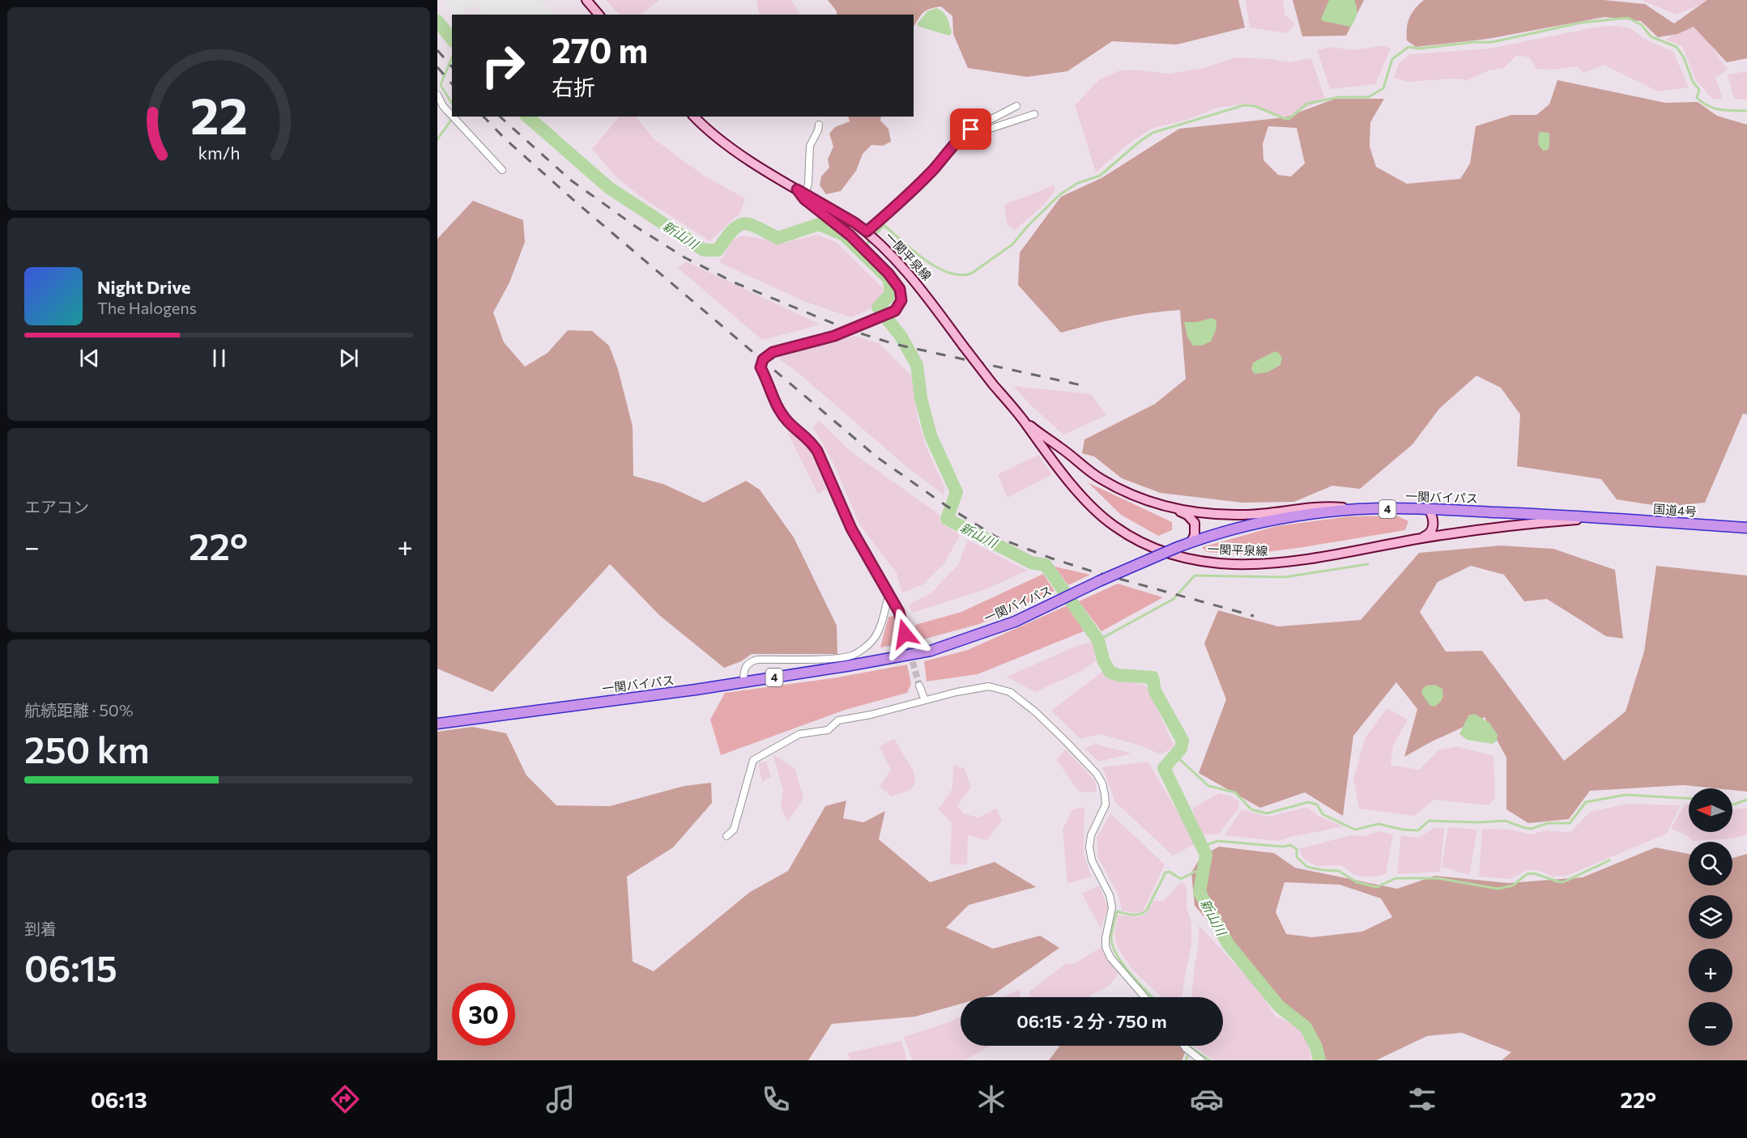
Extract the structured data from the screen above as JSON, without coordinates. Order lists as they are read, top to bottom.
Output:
{
  "streets": {
    "highway": ["一関バイパス", "4", "国道4号"],
    "main road": ["一関平泉線"]
  },
  "crossings": [
    ["一関平泉線", "一関バイパス"],
    ["一関平泉線", "国道4号"],
    ["一関バイパス", "国道4号"]
  ],
  "water": ["新山川"],
  "north": "left",
  "page": {
    "turn": ["270 m", "右折"],
    "song": ["Night Drive", "The Halogens"],
    "tile": [
      "エアコン",
      ["航続距離 · 50%", "250 km"],
      ["到着", "06:15"]
    ],
    "heat": ["−", "22°", "+"],
    "map_buttons": ["+", "−"],
    "limit": "30",
    "trip": "06:15 · 2 分 · 750 m",
    "tabs": ["06:13", "22°"],
    "gauge": ["22", "km/h"]
  }
}
